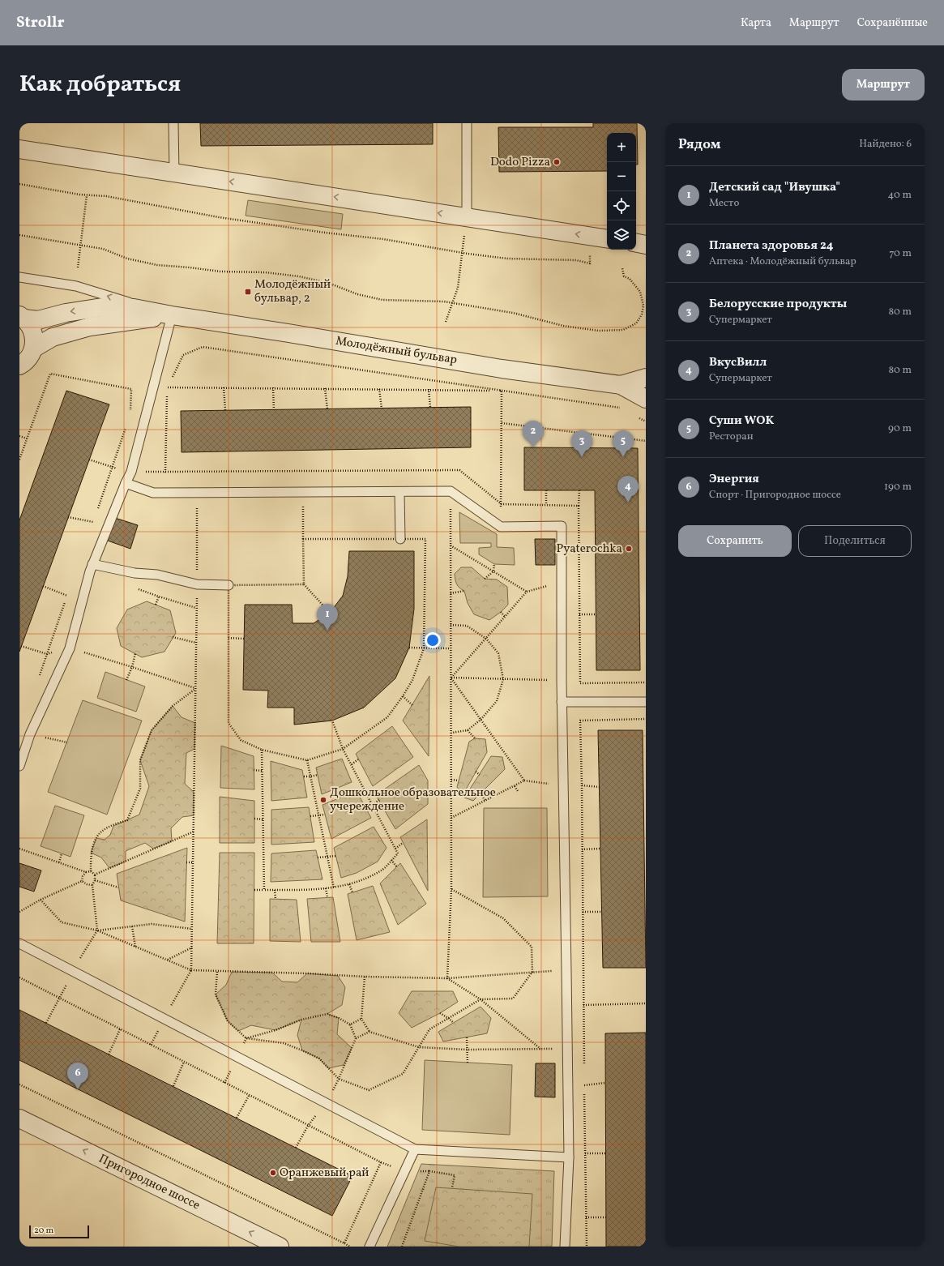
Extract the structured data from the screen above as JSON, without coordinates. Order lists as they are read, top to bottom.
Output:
{
  "streets": {
    "street": ["Молодёжный бульвар", "Пригородное шоссе"]
  },
  "one_way": ["Пригородное шоссе"],
  "places": {
    "other": [
      "Dodo Pizza",
      "Pyaterochka",
      "Дошкольное образовательное учереждение",
      "Оранжевый рай"
    ],
    "transit": ["Молодёжный бульвар, 2"]
  },
  "scale_bar": "20 m",
  "page": {
    "header": "Strollr",
    "nav": ["Карта", "Маршрут", "Сохранённые"],
    "title": "Как добраться",
    "buttons": [
      "Маршрут",
      ["Сохранить", "Поделиться"]
    ],
    "heading": ["Рядом", "Найдено: 6"],
    "map_buttons": ["+", "−"],
    "list": [
      {
        "mark": "1",
        "name": "Детский сад \"Ивушка\"",
        "note": "Место",
        "value": "40 m"
      },
      {
        "mark": "2",
        "name": "Планета здоровья 24",
        "note": "Аптека · Молодёжный бульвар",
        "value": "70 m"
      },
      {
        "mark": "3",
        "name": "Белорусские продукты",
        "note": "Супермаркет",
        "value": "80 m"
      },
      {
        "mark": "4",
        "name": "ВкусВилл",
        "note": "Супермаркет",
        "value": "80 m"
      },
      {
        "mark": "5",
        "name": "Суши WOK",
        "note": "Ресторан",
        "value": "90 m"
      },
      {
        "mark": "6",
        "name": "Энергия",
        "note": "Спорт · Пригородное шоссе",
        "value": "190 m"
      }
    ],
    "pins": [
      "2",
      "3",
      "5",
      "4",
      "1",
      "6"
    ],
    "scale": "20 m"
  }
}
